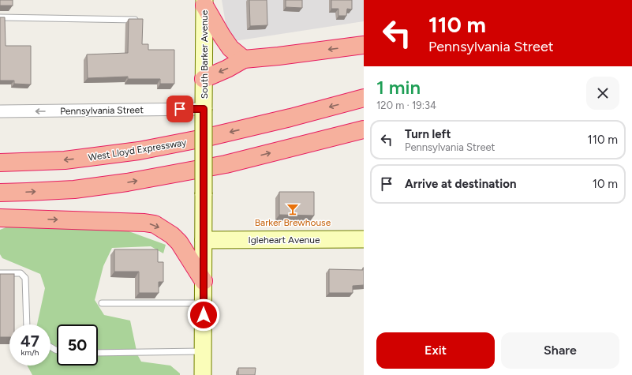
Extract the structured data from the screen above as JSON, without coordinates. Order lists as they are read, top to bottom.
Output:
{
  "streets": {
    "highway": ["West Lloyd Expressway"],
    "main road": ["South Barker Avenue", "Igleheart Avenue"],
    "street": ["Pennsylvania Street"]
  },
  "crossings": [
    ["South Barker Avenue", "Pennsylvania Street"],
    ["South Barker Avenue", "Igleheart Avenue"]
  ],
  "one_way": ["Pennsylvania Street"],
  "places": {
    "bar": ["Barker Brewhouse"]
  },
  "page": {
    "turn": ["110 m", "Pennsylvania Street"],
    "heading": ["1 min", "120 m · 19:34"],
    "list": [
      {
        "name": "Turn left",
        "note": "Pennsylvania Street",
        "value": "110 m"
      },
      {
        "name": "Arrive at destination",
        "value": "10 m"
      }
    ],
    "speed": "47 km/h",
    "limit": "50",
    "buttons": ["Exit", "Share"]
  }
}
